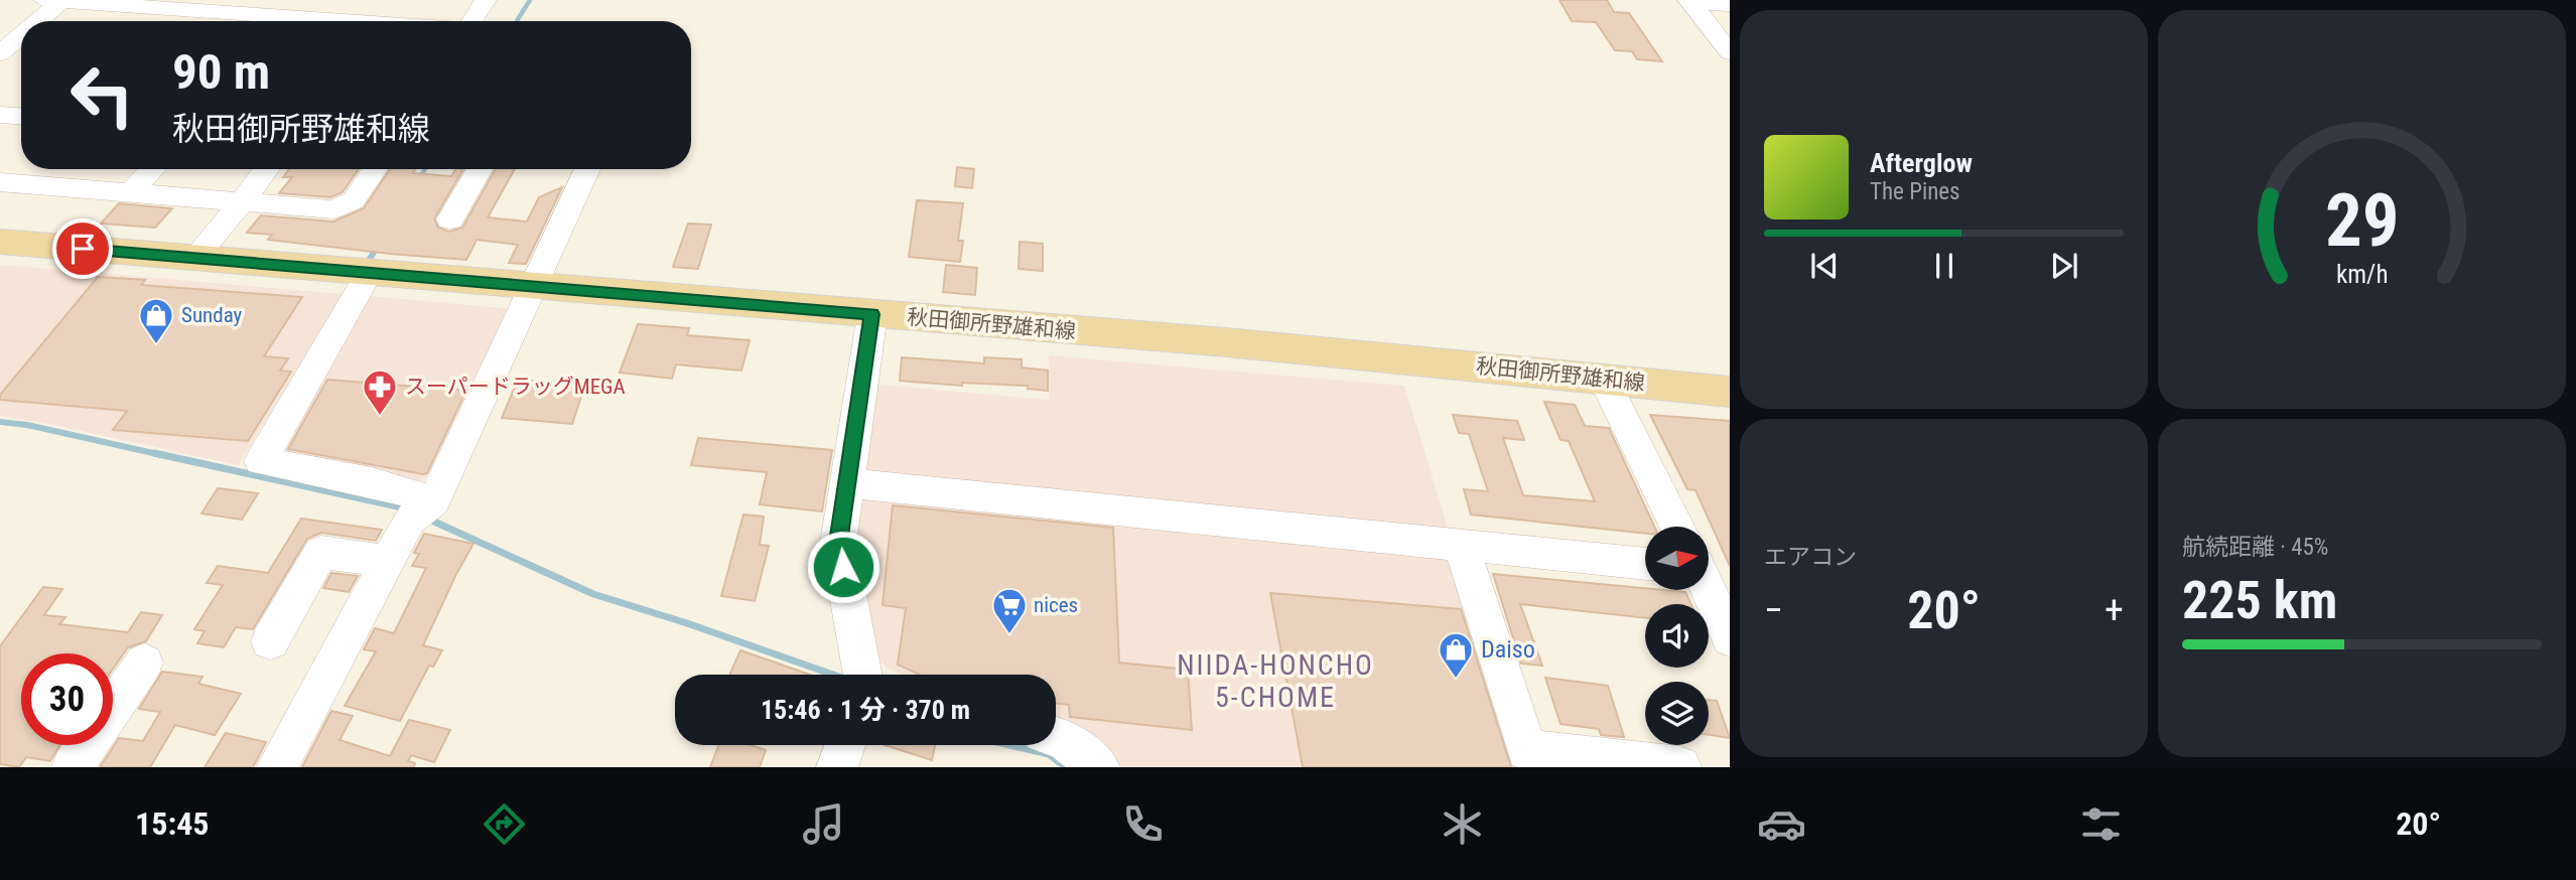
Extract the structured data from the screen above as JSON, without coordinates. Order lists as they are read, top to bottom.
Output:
{
  "streets": {
    "main road": ["秋田御所野雄和線"]
  },
  "districts": ["NIIDA-HONCHO 5-CHOME"],
  "places": {
    "shop": ["Sunday", "Daiso"],
    "pharmacy": ["スーパードラッグMEGA"],
    "supermarket": ["nices"]
  },
  "north": "right",
  "page": {
    "turn": ["90 m", "秋田御所野雄和線"],
    "song": ["Afterglow", "The Pines"],
    "tile": [
      "エアコン",
      ["航続距離 · 45%", "225 km"]
    ],
    "heat": ["−", "20°", "+"],
    "limit": "30",
    "trip": "15:46 · 1 分 · 370 m",
    "tabs": ["15:45", "20°"],
    "gauge": ["29", "km/h"]
  }
}
